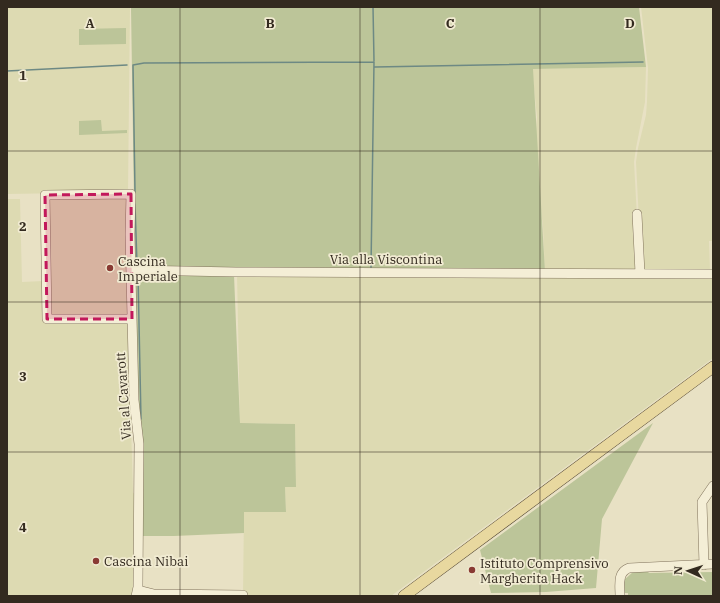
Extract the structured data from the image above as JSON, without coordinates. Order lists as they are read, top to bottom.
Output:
{
  "streets": {
    "street": ["Via alla Viscontina", "Via al Cavarott"]
  },
  "crossings": [
    ["Via alla Viscontina", "Via al Cavarott"]
  ],
  "places": ["Cascina Imperiale", "Cascina Nibai", "Istituto Comprensivo Margherita Hack"],
  "north": "left",
  "grid": {
    "columns": [
      "A",
      "B",
      "C",
      "D"
    ],
    "rows": [
      "1",
      "2",
      "3",
      "4"
    ]
  }
}
